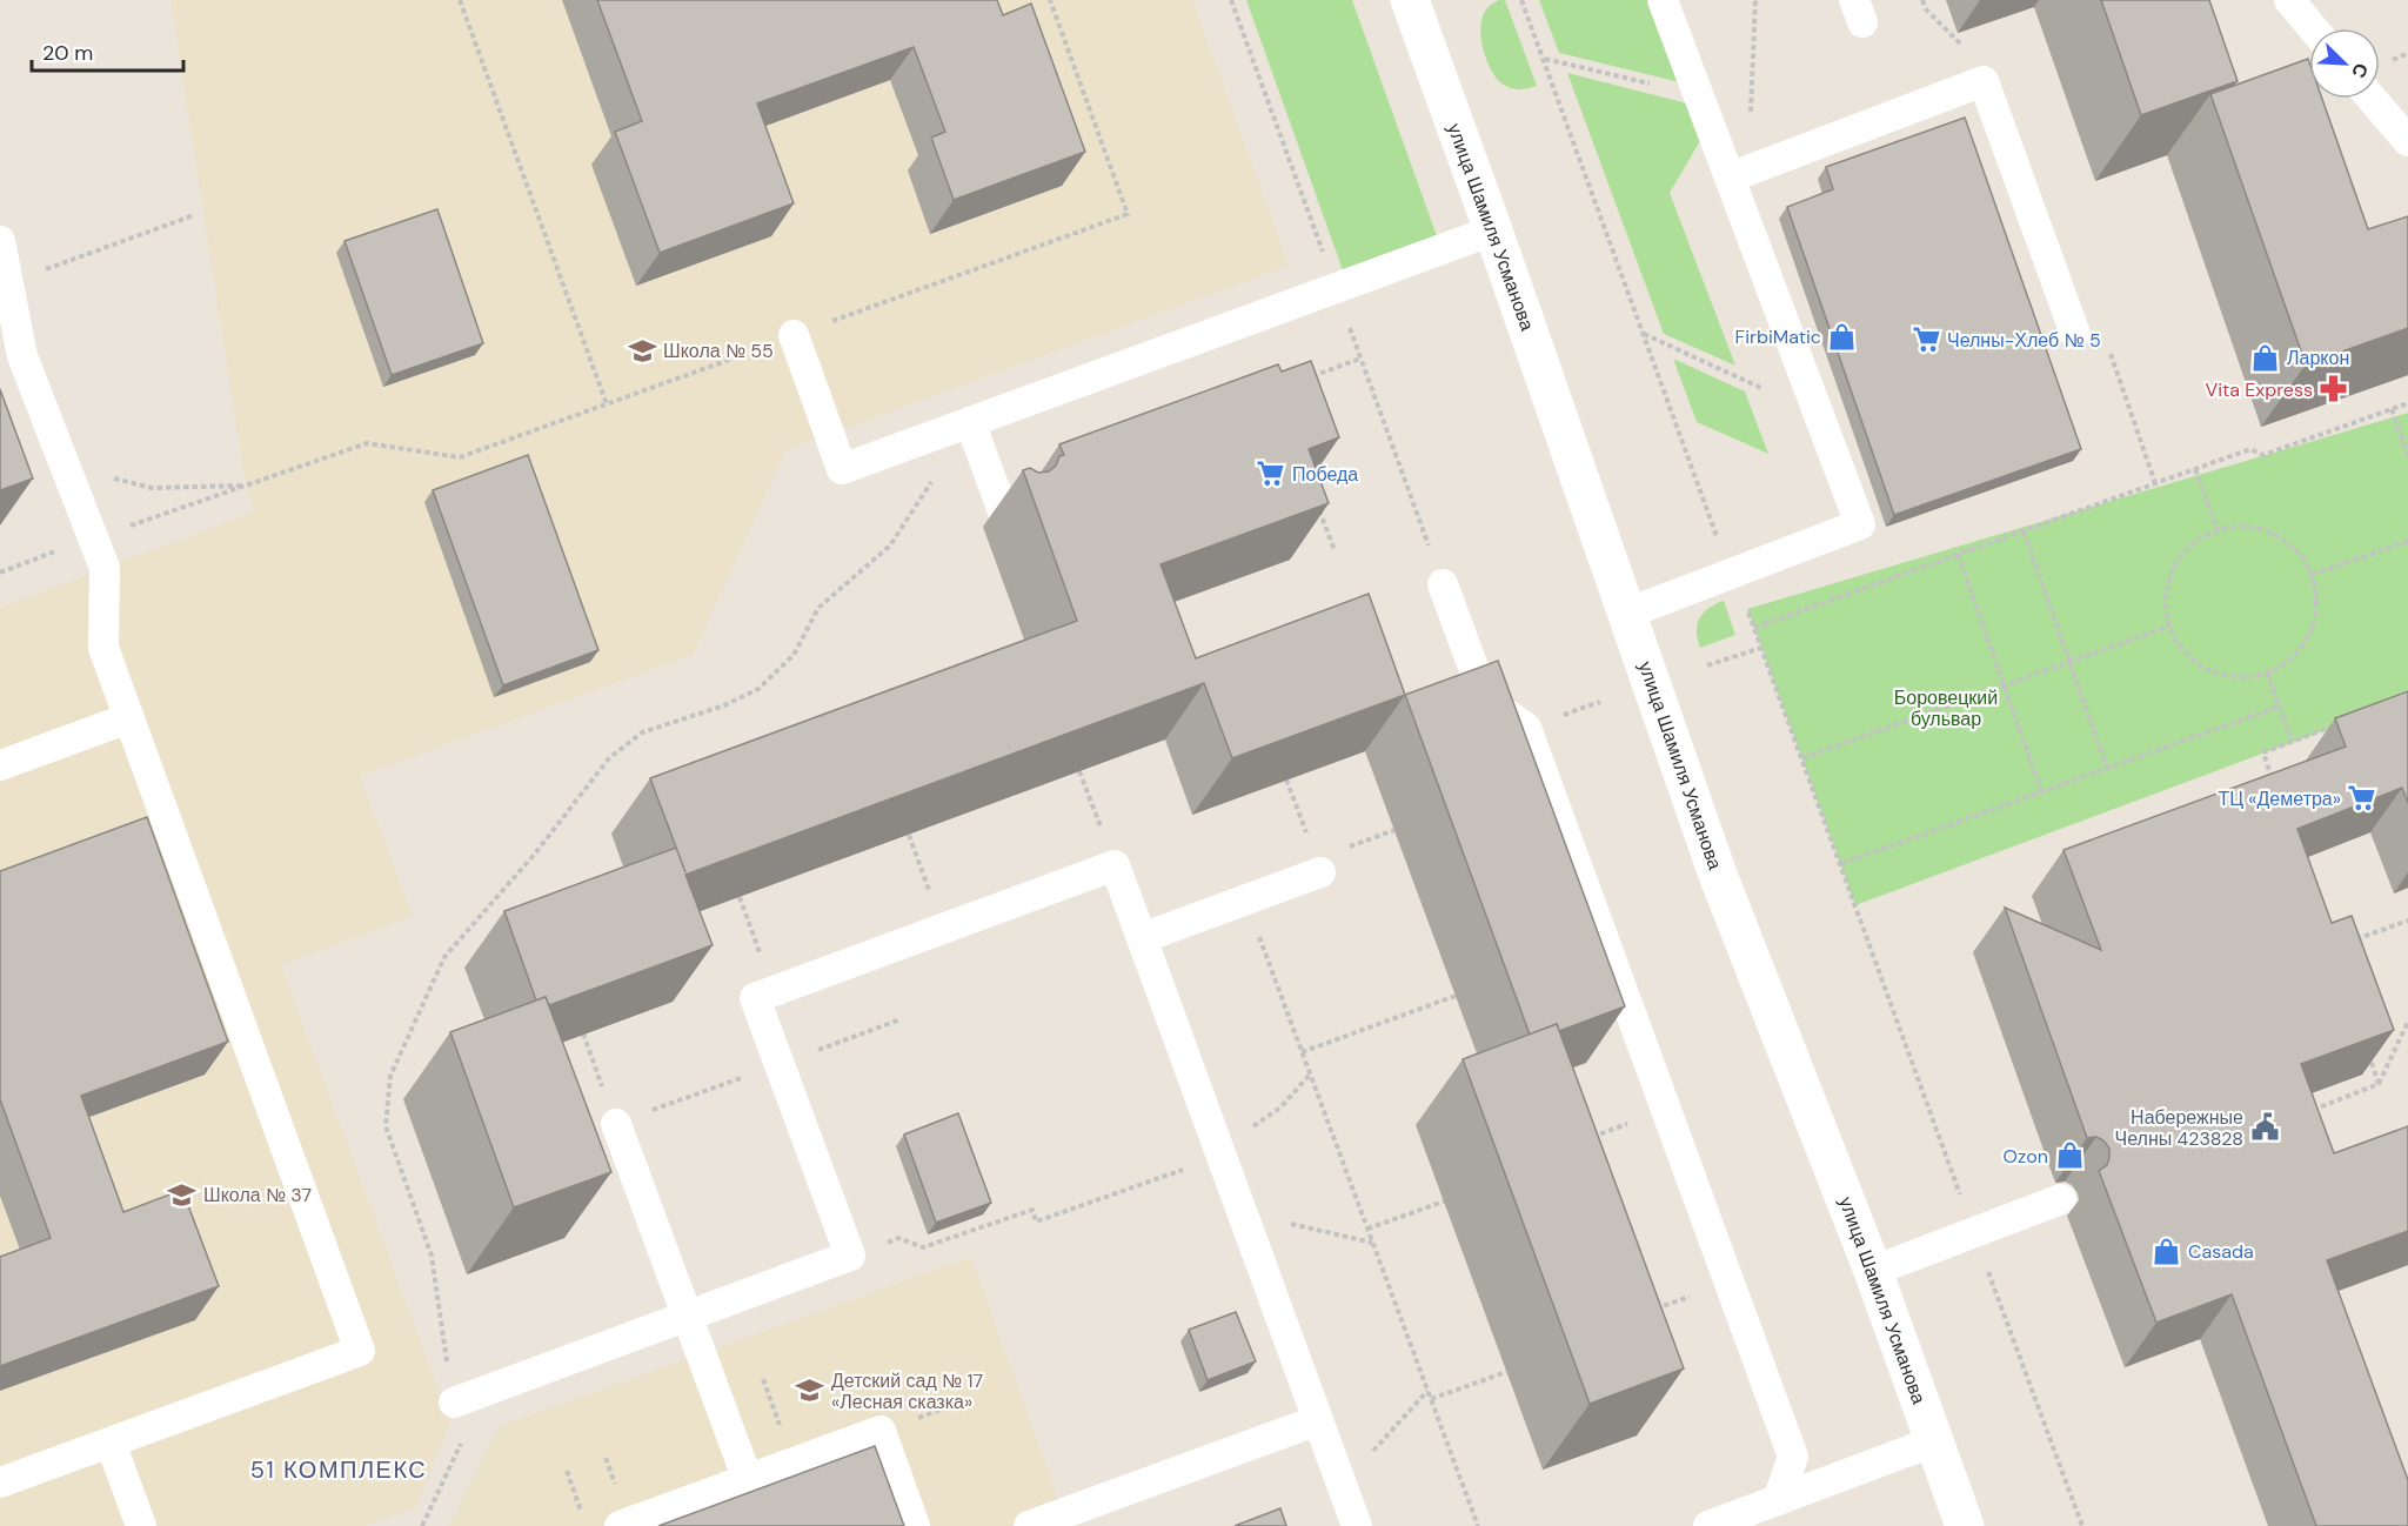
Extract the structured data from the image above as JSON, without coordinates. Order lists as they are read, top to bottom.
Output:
{
  "streets": {
    "street": ["улица Шамиля Усманова"]
  },
  "districts": ["51 КОМПЛЕКС"],
  "parks": ["Боровецкий бульвар"],
  "places": {
    "shop": [
      "FirbiMatic",
      "Ларкон",
      "Ozon",
      "Casada"
    ],
    "supermarket": ["Челны-Хлеб № 5", "Победа", "ТЦ «Деметра»"],
    "school or university": ["Школа № 55", "Школа № 37", "Детский сад № 17 «Лесная сказка»"],
    "pharmacy": ["Vita Express"],
    "public building": ["Набережные Челны 423828"]
  },
  "scale_bar": "20 m",
  "north": "bottom right"
}
